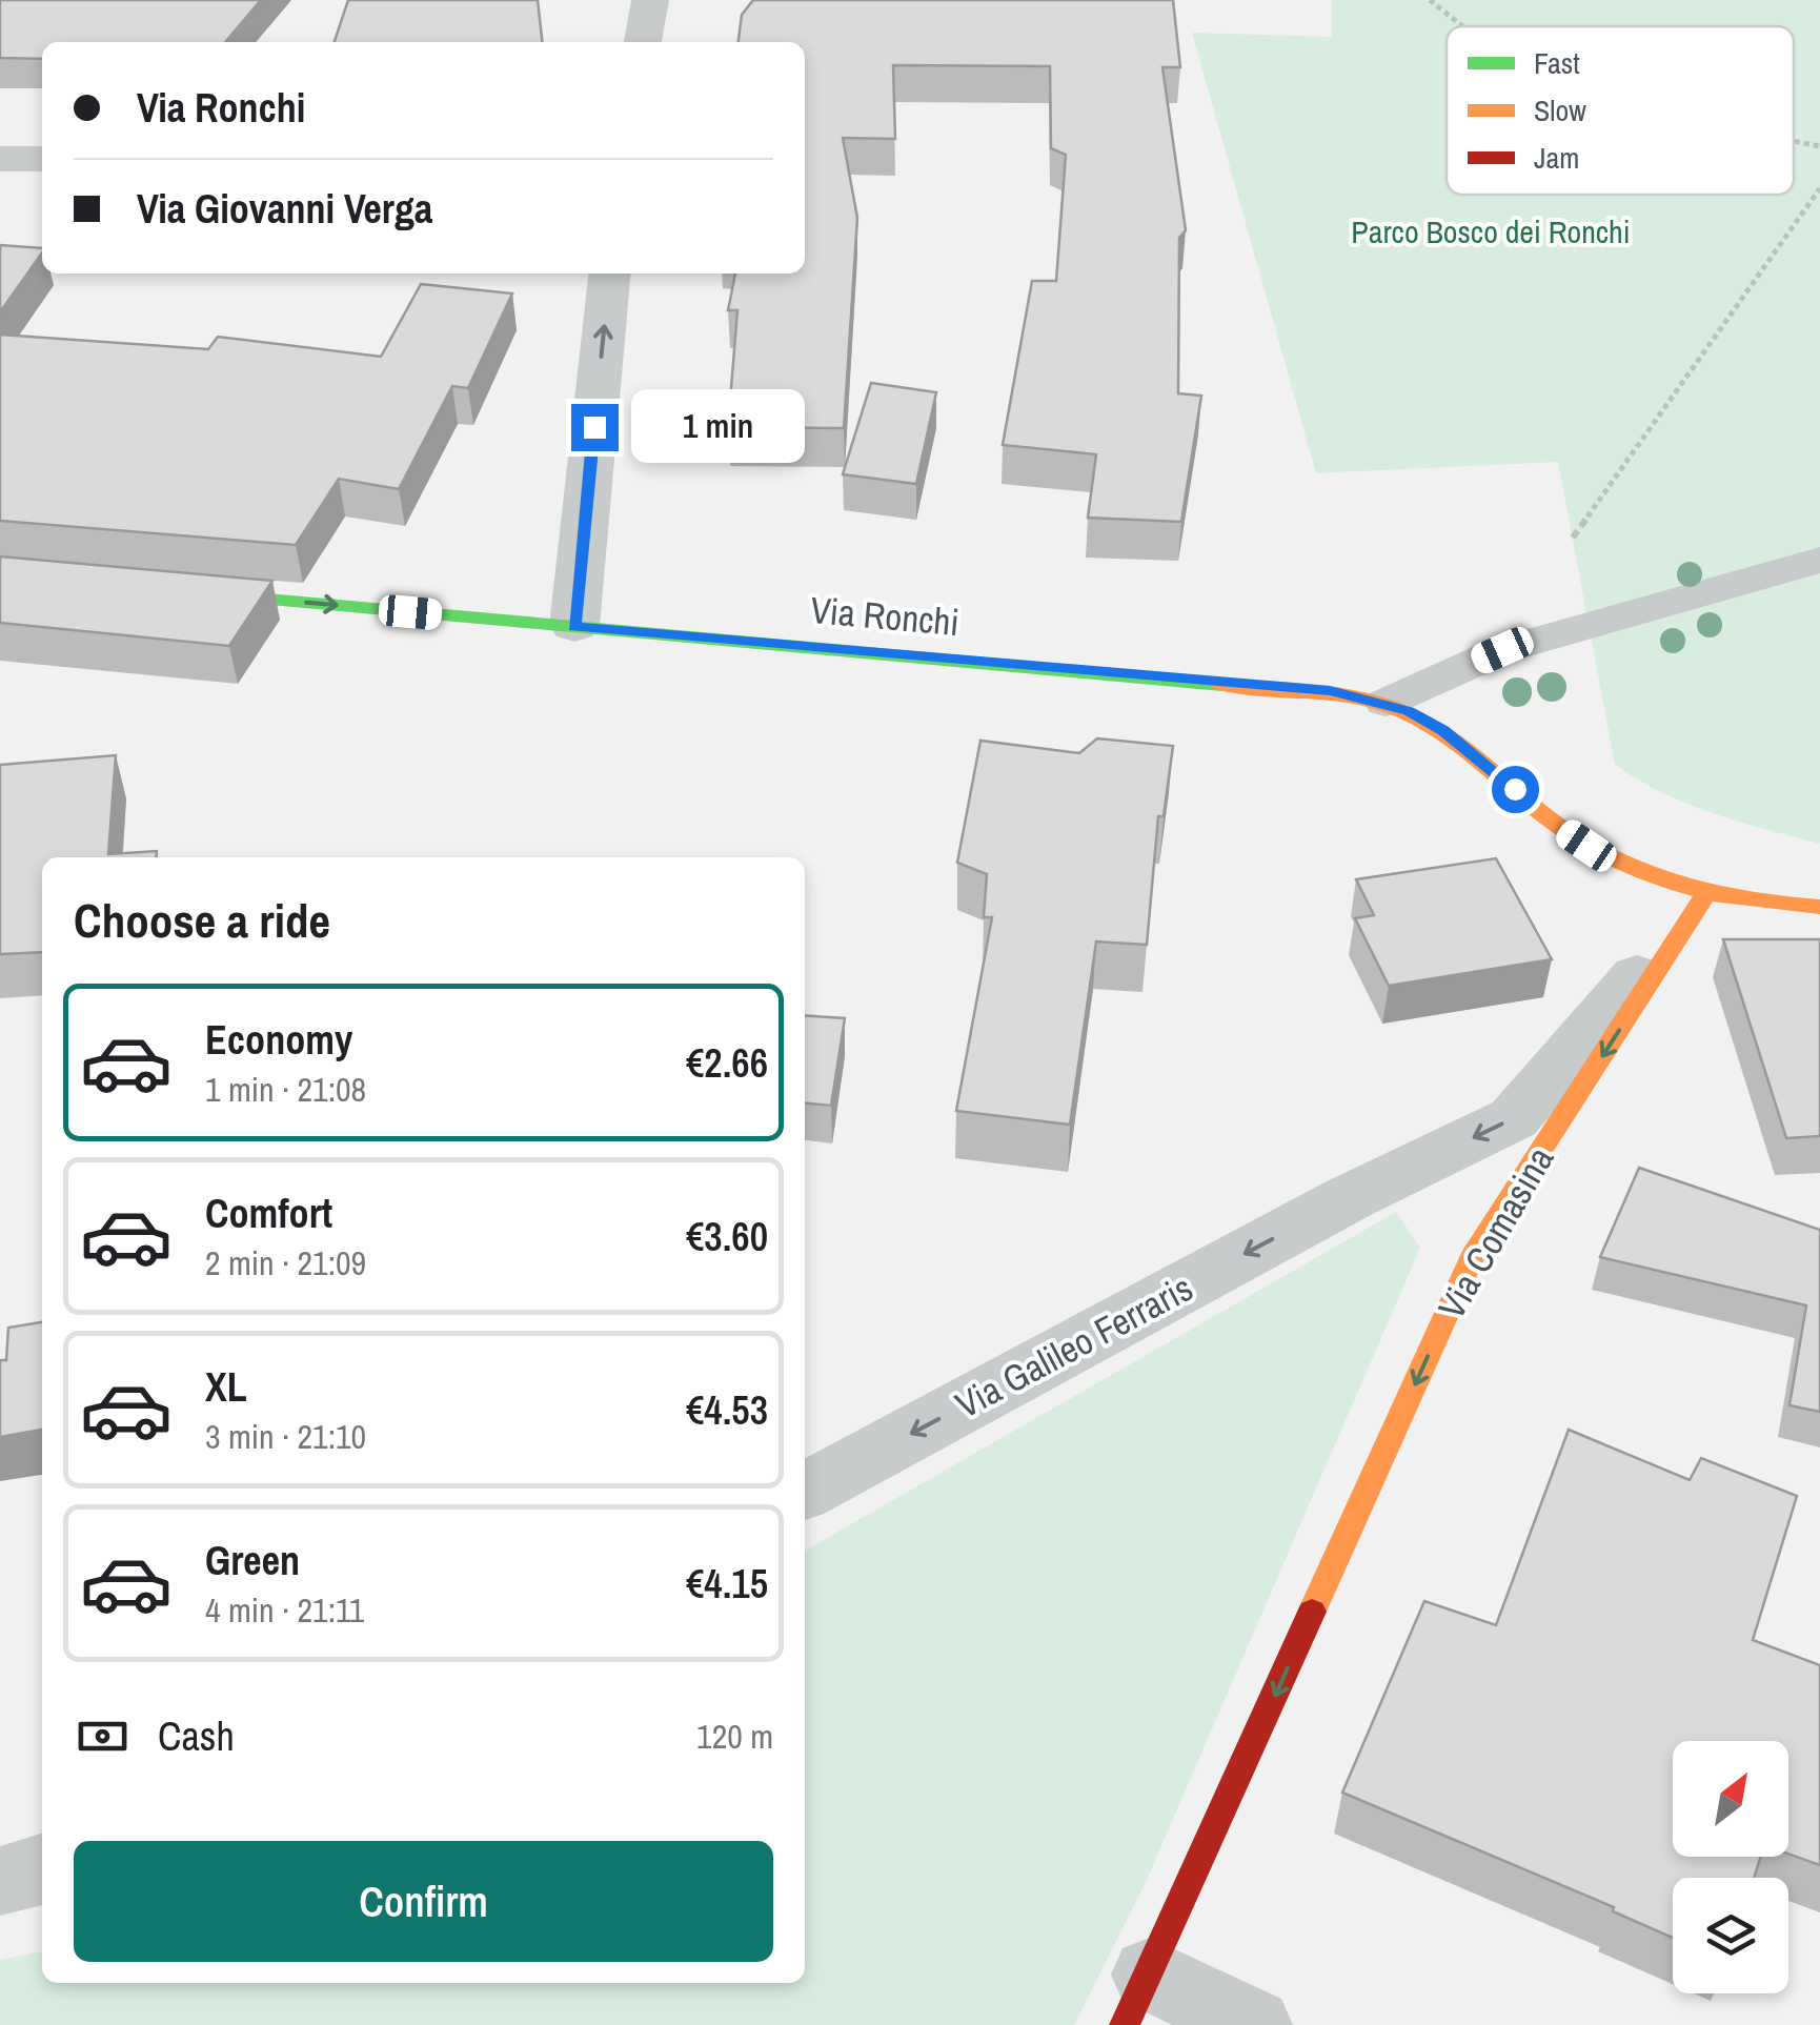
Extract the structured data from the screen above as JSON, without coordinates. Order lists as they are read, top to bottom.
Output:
{
  "streets": {
    "street": ["Via Ronchi", "Via Comasina", "Via Galileo Ferraris"]
  },
  "crossings": [
    ["Via Ronchi", "Via Comasina"],
    ["Via Comasina", "Via Galileo Ferraris"]
  ],
  "one_way": ["Via Comasina", "Via Galileo Ferraris"],
  "parks": ["Parco Bosco dei Ronchi"],
  "legend": ["Fast", "Slow", "Jam"],
  "north": "top right",
  "page": {
    "banner": ["Via Ronchi", "Via Giovanni Verga"],
    "bubble": "1 min",
    "heading": "Choose a ride",
    "list": [
      {
        "name": "Economy",
        "note": "1 min · 21:08",
        "value": "€2.66"
      },
      {
        "name": "Comfort",
        "note": "2 min · 21:09",
        "value": "€3.60"
      },
      {
        "name": "XL",
        "note": "3 min · 21:10",
        "value": "€4.53"
      },
      {
        "name": "Green",
        "note": "4 min · 21:11",
        "value": "€4.15"
      }
    ],
    "pay": ["Cash", "120 m"],
    "buttons": "Confirm"
  }
}
